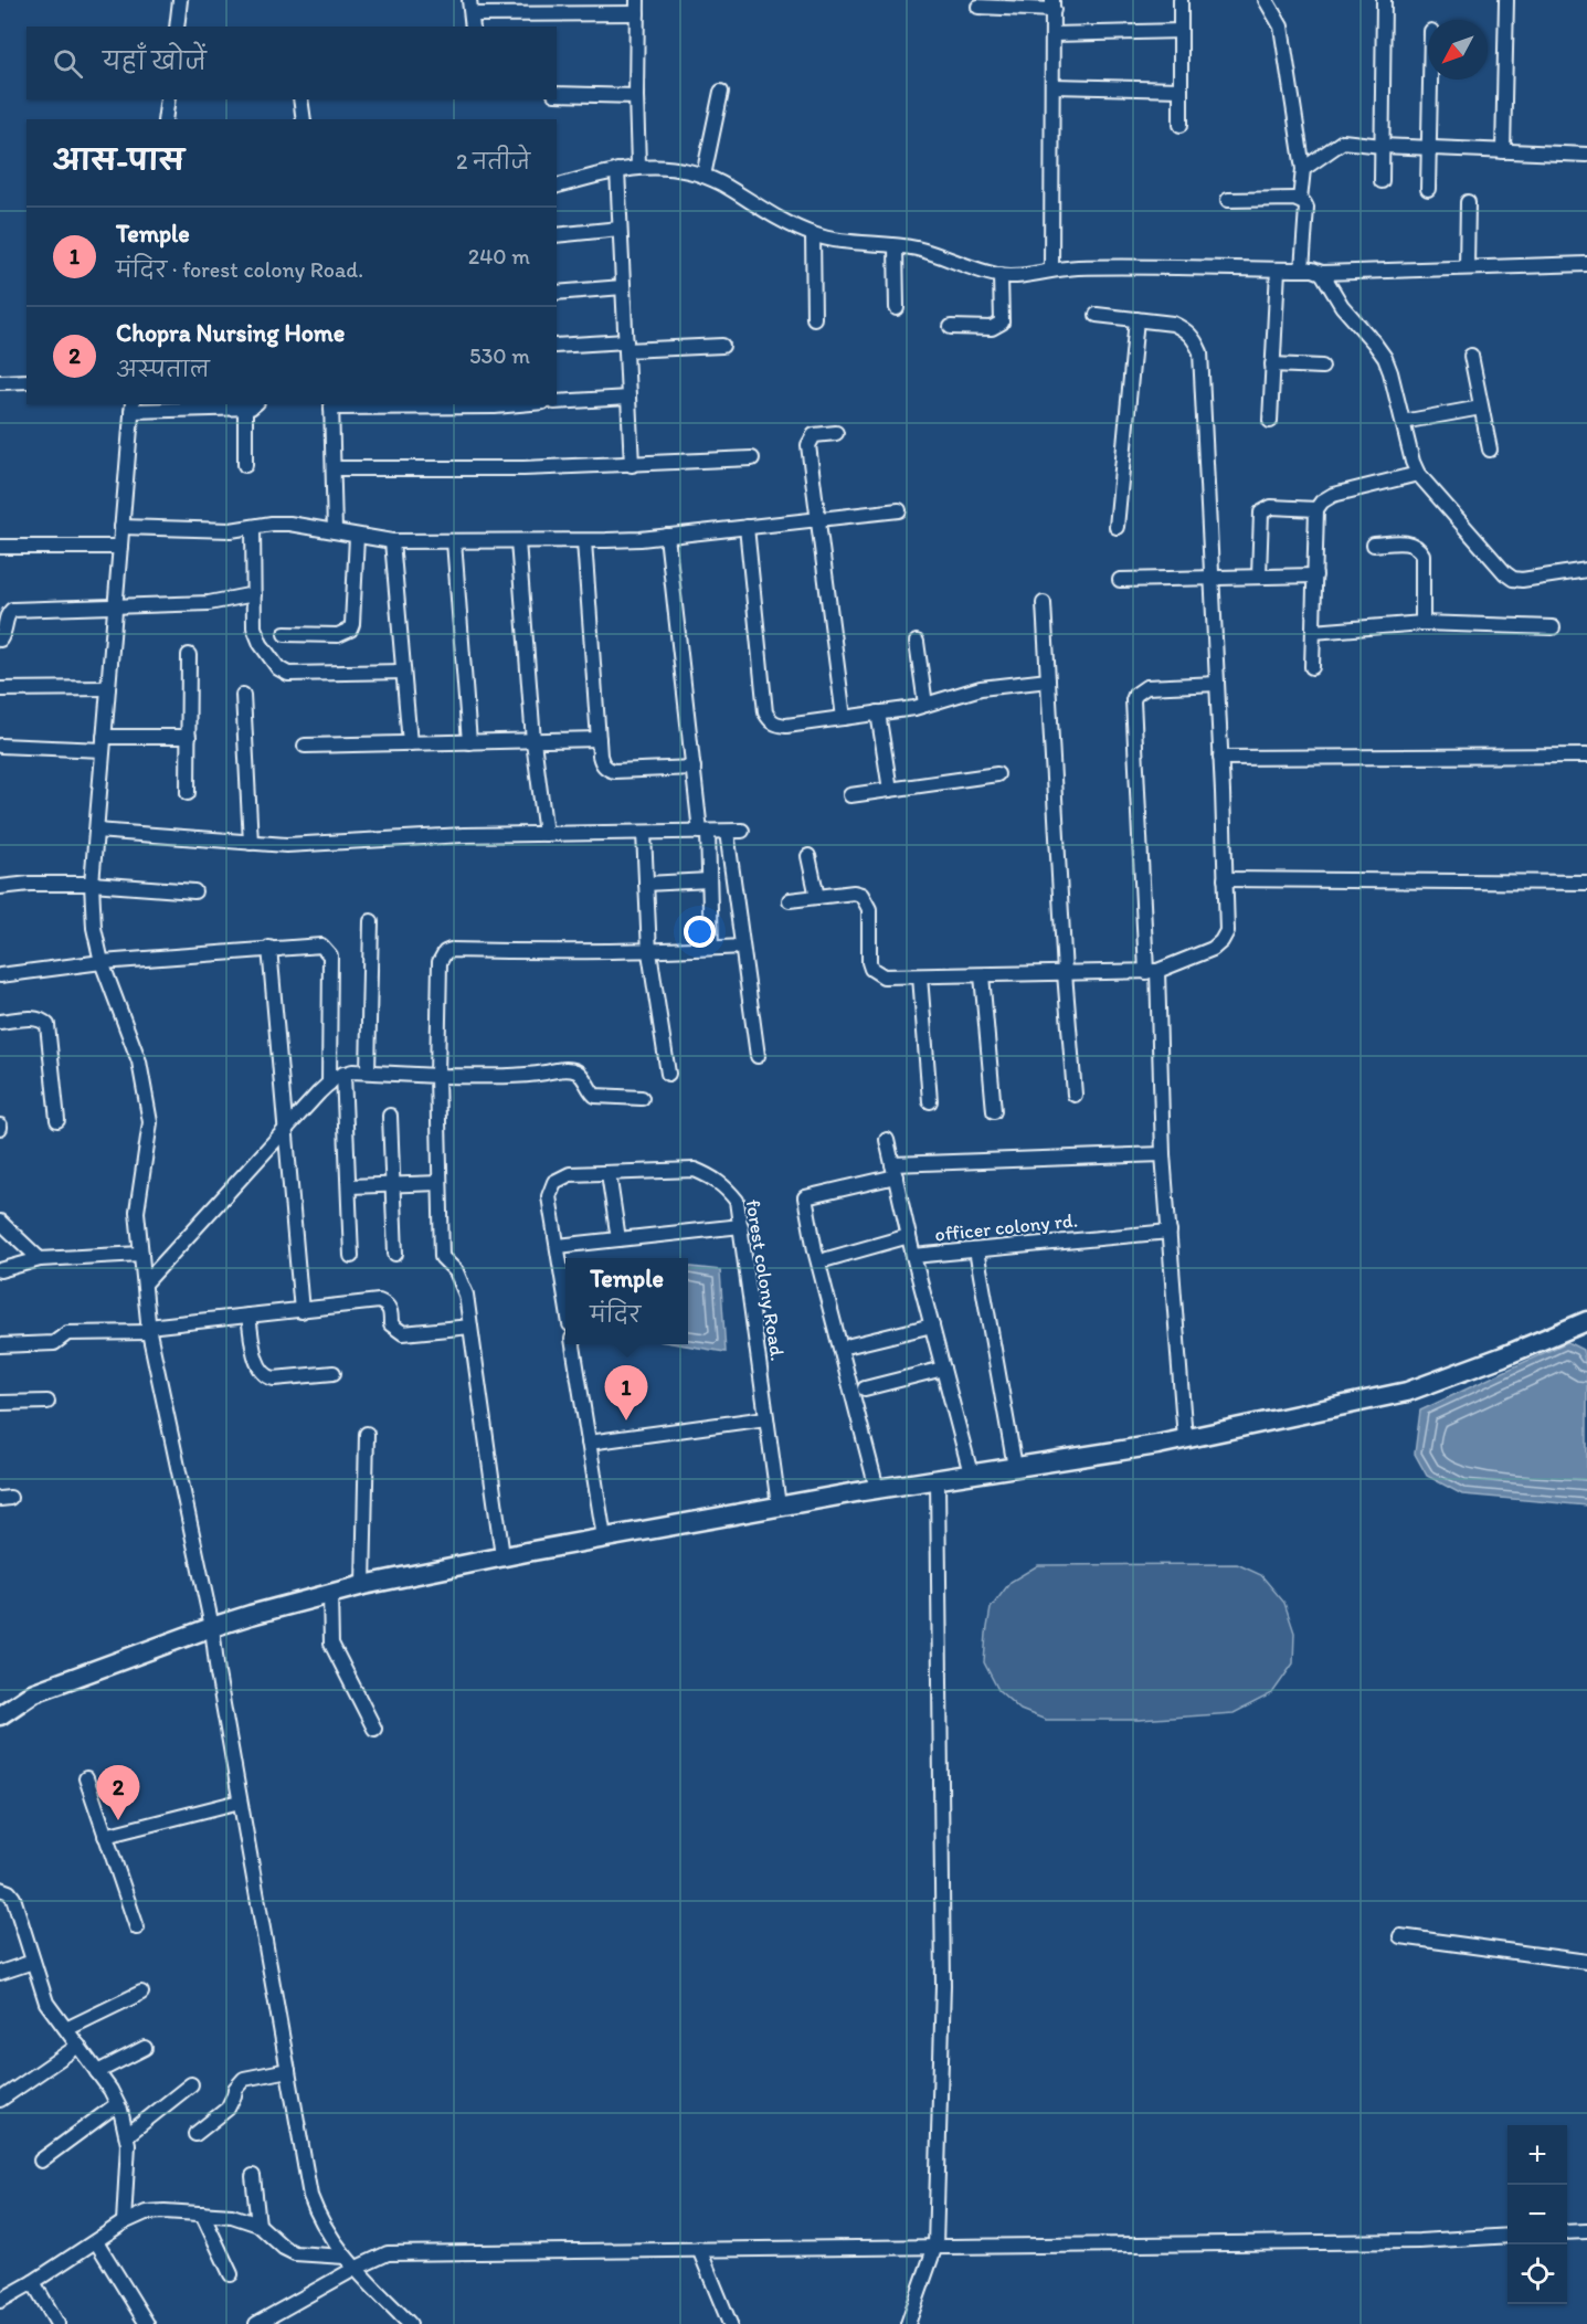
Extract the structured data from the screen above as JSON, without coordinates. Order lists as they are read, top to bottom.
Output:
{
  "streets": {
    "street": ["officer colony rd.", "forest colony Road."]
  },
  "north": "bottom left",
  "page": {
    "search": "यहाँ खोजें",
    "heading": ["आस-पास", "2 नतीजे"],
    "list": [
      {
        "mark": "1",
        "name": "Temple",
        "note": "मंदिर · forest colony Road.",
        "value": "240 m"
      },
      {
        "mark": "2",
        "name": "Chopra Nursing Home",
        "note": "अस्पताल",
        "value": "530 m"
      }
    ],
    "popup": ["Temple", "मंदिर"],
    "pins": ["1", "2"],
    "map_buttons": ["+", "−"]
  }
}
